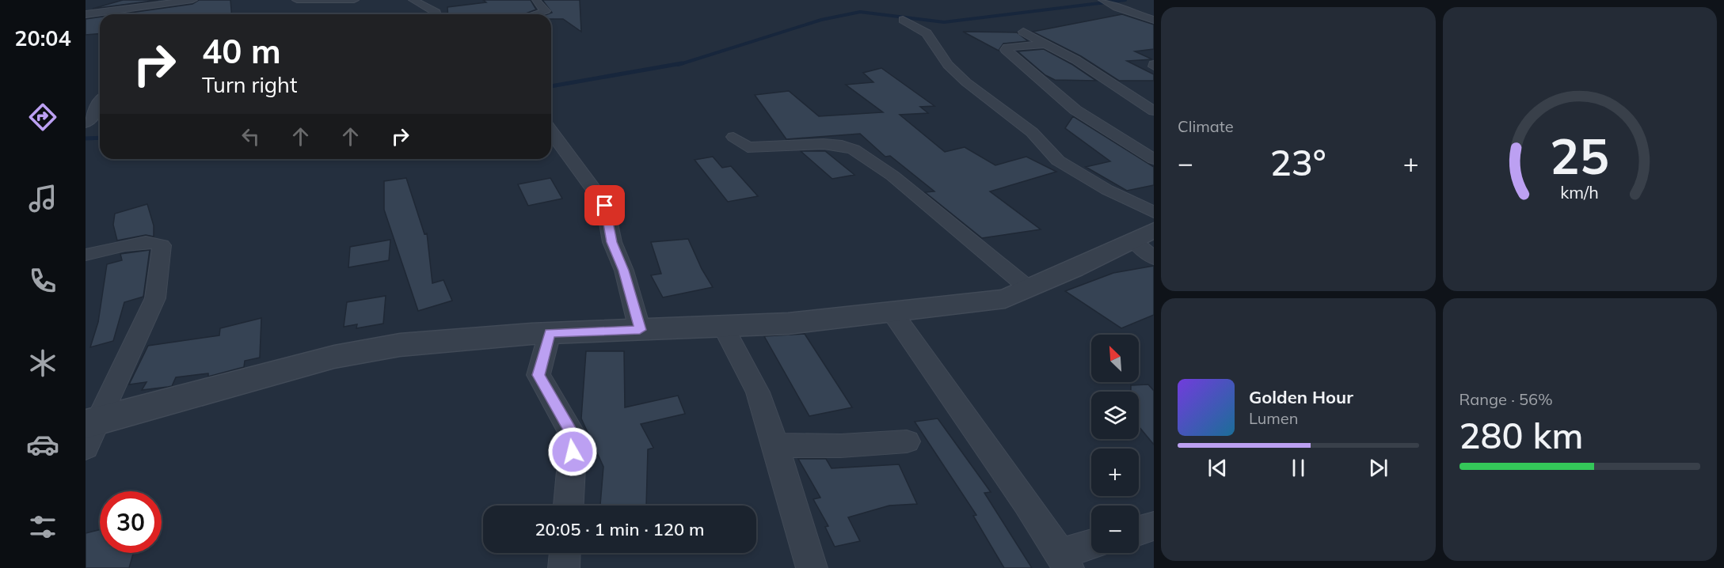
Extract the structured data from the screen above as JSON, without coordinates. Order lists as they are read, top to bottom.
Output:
{
  "north": "top left",
  "page": {
    "tabs": "20:04",
    "tile": [
      "Climate",
      ["Range · 56%", "280 km"]
    ],
    "turn": ["40 m", "Turn right"],
    "heat": ["−", "23°", "+"],
    "map_buttons": ["+", "−"],
    "song": ["Golden Hour", "Lumen"],
    "limit": "30",
    "trip": "20:05 · 1 min · 120 m",
    "gauge": ["25", "km/h"]
  }
}
